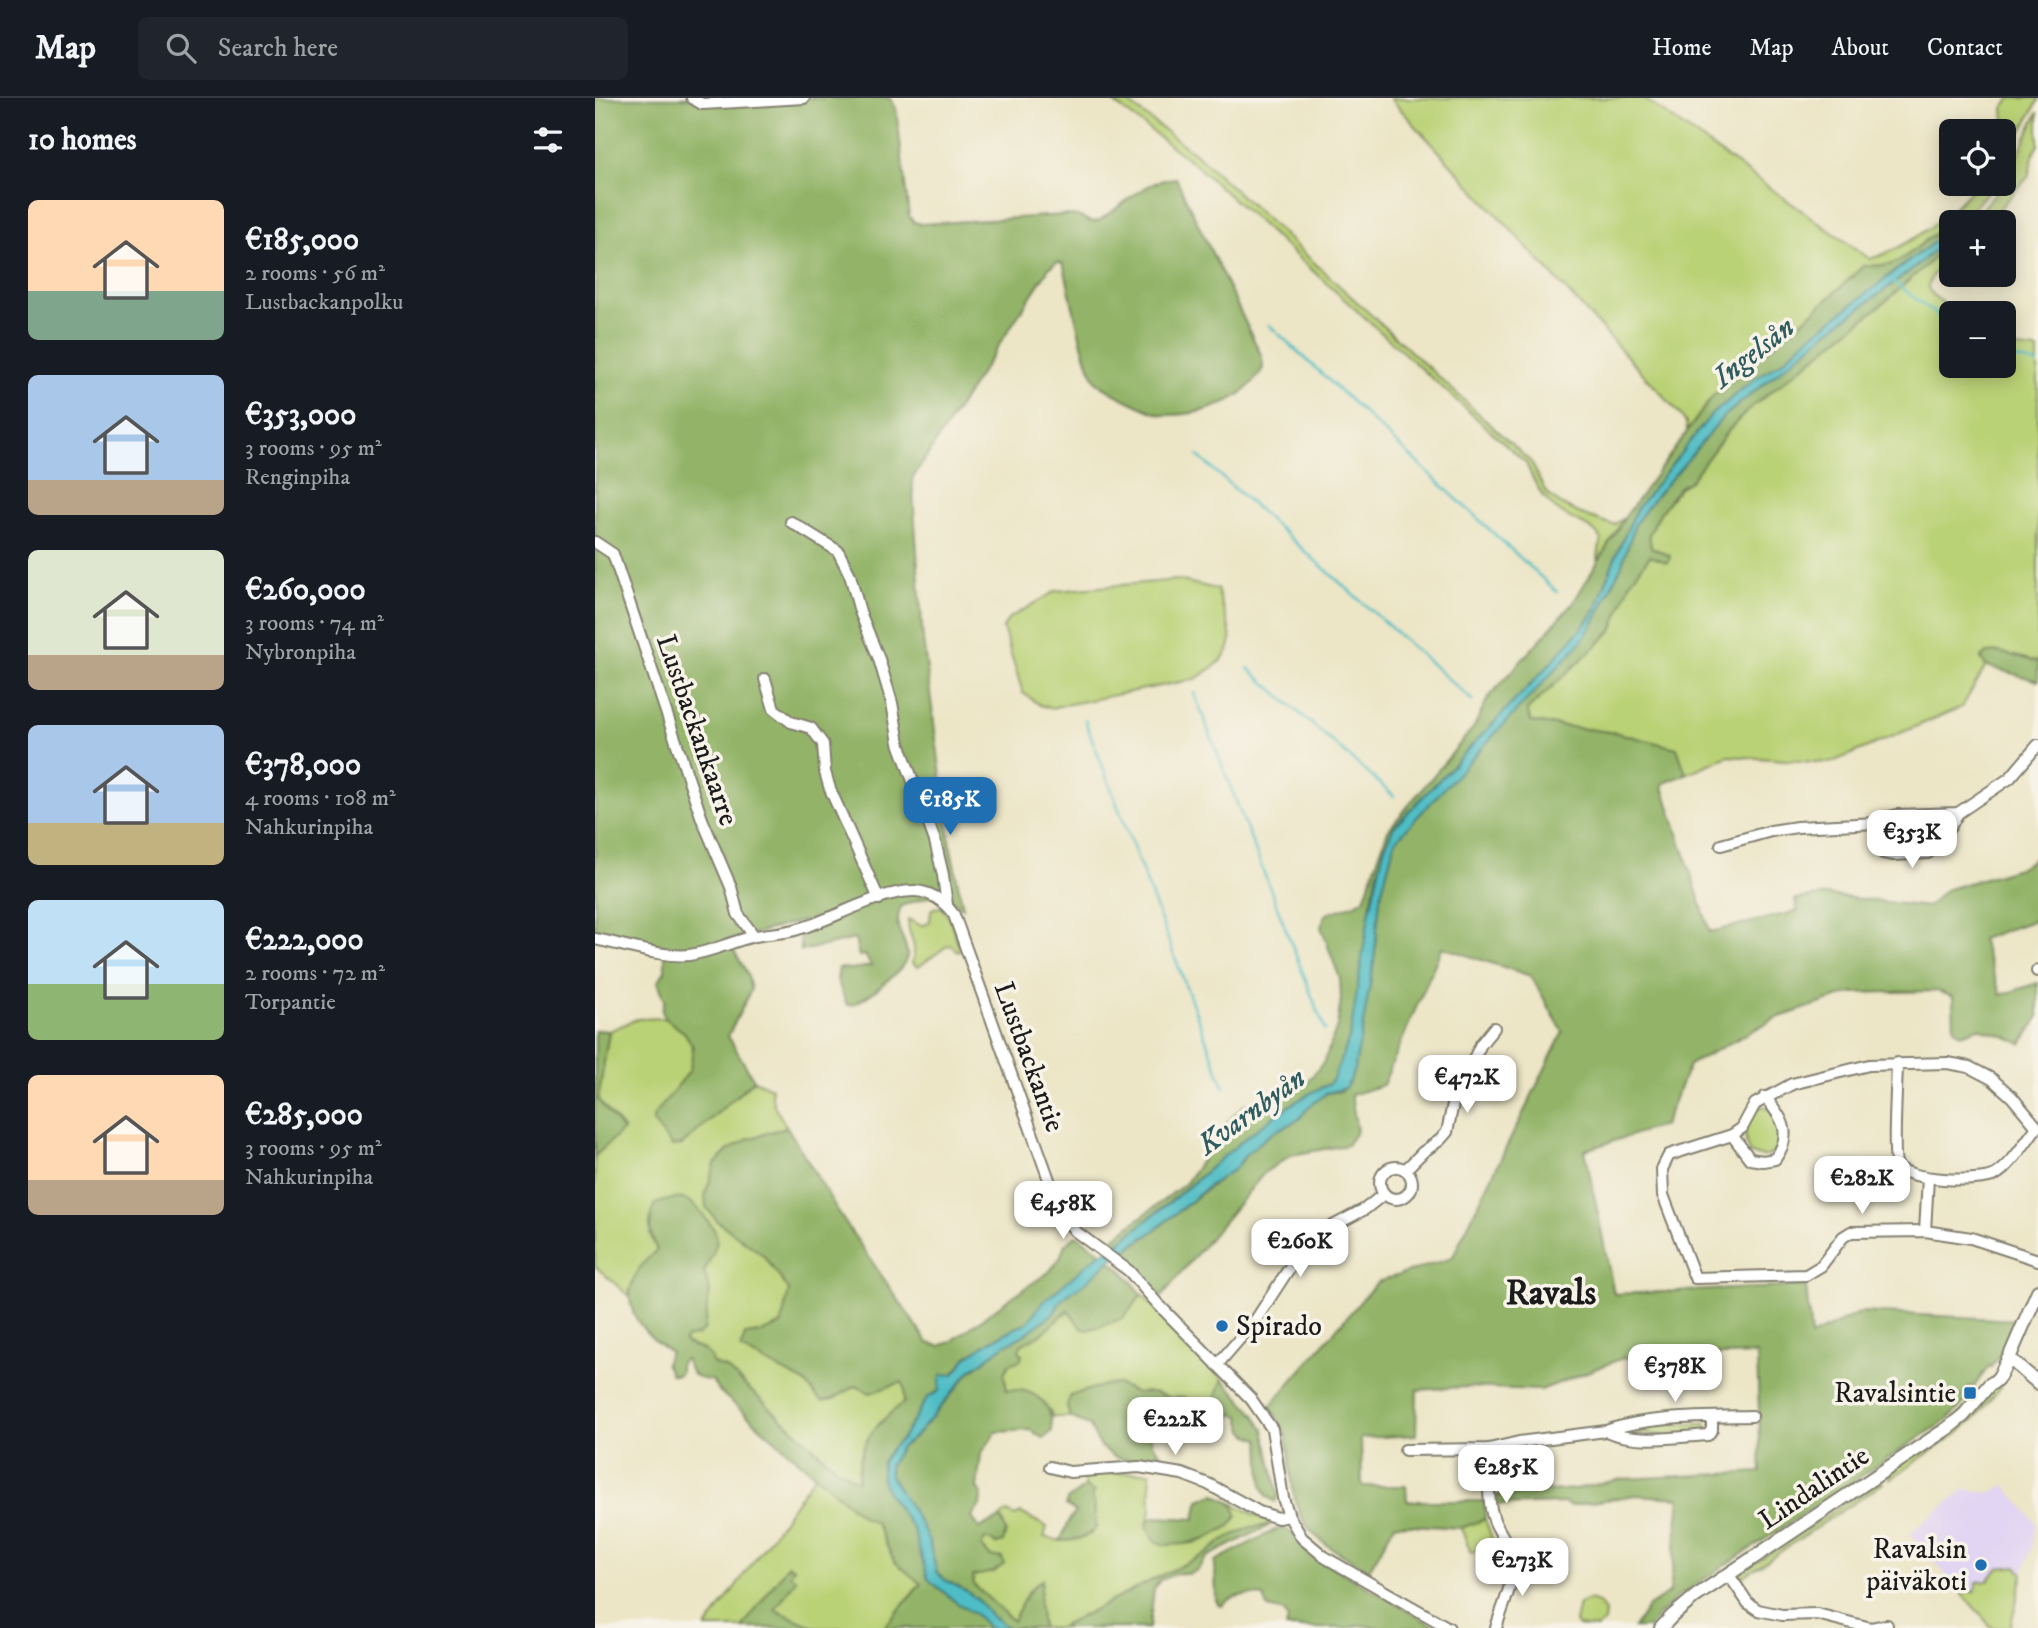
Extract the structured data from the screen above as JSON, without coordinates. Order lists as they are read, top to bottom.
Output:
{
  "streets": {
    "street": ["Lustbackankaarre", "Lustbackantie", "Lindalintie"]
  },
  "districts": ["Ravals"],
  "water": ["Ingelsån", "Kvarnbyån"],
  "places": {
    "other": ["Spirado", "Ravalsin päiväkoti"],
    "transit": ["Ravalsintie"]
  },
  "page": {
    "header": "Map",
    "search": "Search here",
    "nav": [
      "Home",
      "Map",
      "About",
      "Contact"
    ],
    "heading": "10 homes",
    "map_buttons": ["+", "−"],
    "list": [
      {
        "name": "€185,000",
        "note": "2 rooms · 56 m² · Lustbackanpolku"
      },
      {
        "name": "€353,000",
        "note": "3 rooms · 95 m² · Renginpiha"
      },
      {
        "name": "€260,000",
        "note": "3 rooms · 74 m² · Nybronpiha"
      },
      {
        "name": "€378,000",
        "note": "4 rooms · 108 m² · Nahkurinpiha"
      },
      {
        "name": "€222,000",
        "note": "2 rooms · 72 m² · Torpantie"
      },
      {
        "name": "€285,000",
        "note": "3 rooms · 95 m² · Nahkurinpiha"
      }
    ],
    "price": [
      "€185K",
      "€353K",
      "€472K",
      "€282K",
      "€458K",
      "€260K",
      "€378K",
      "€222K",
      "€285K",
      "€273K"
    ]
  }
}
